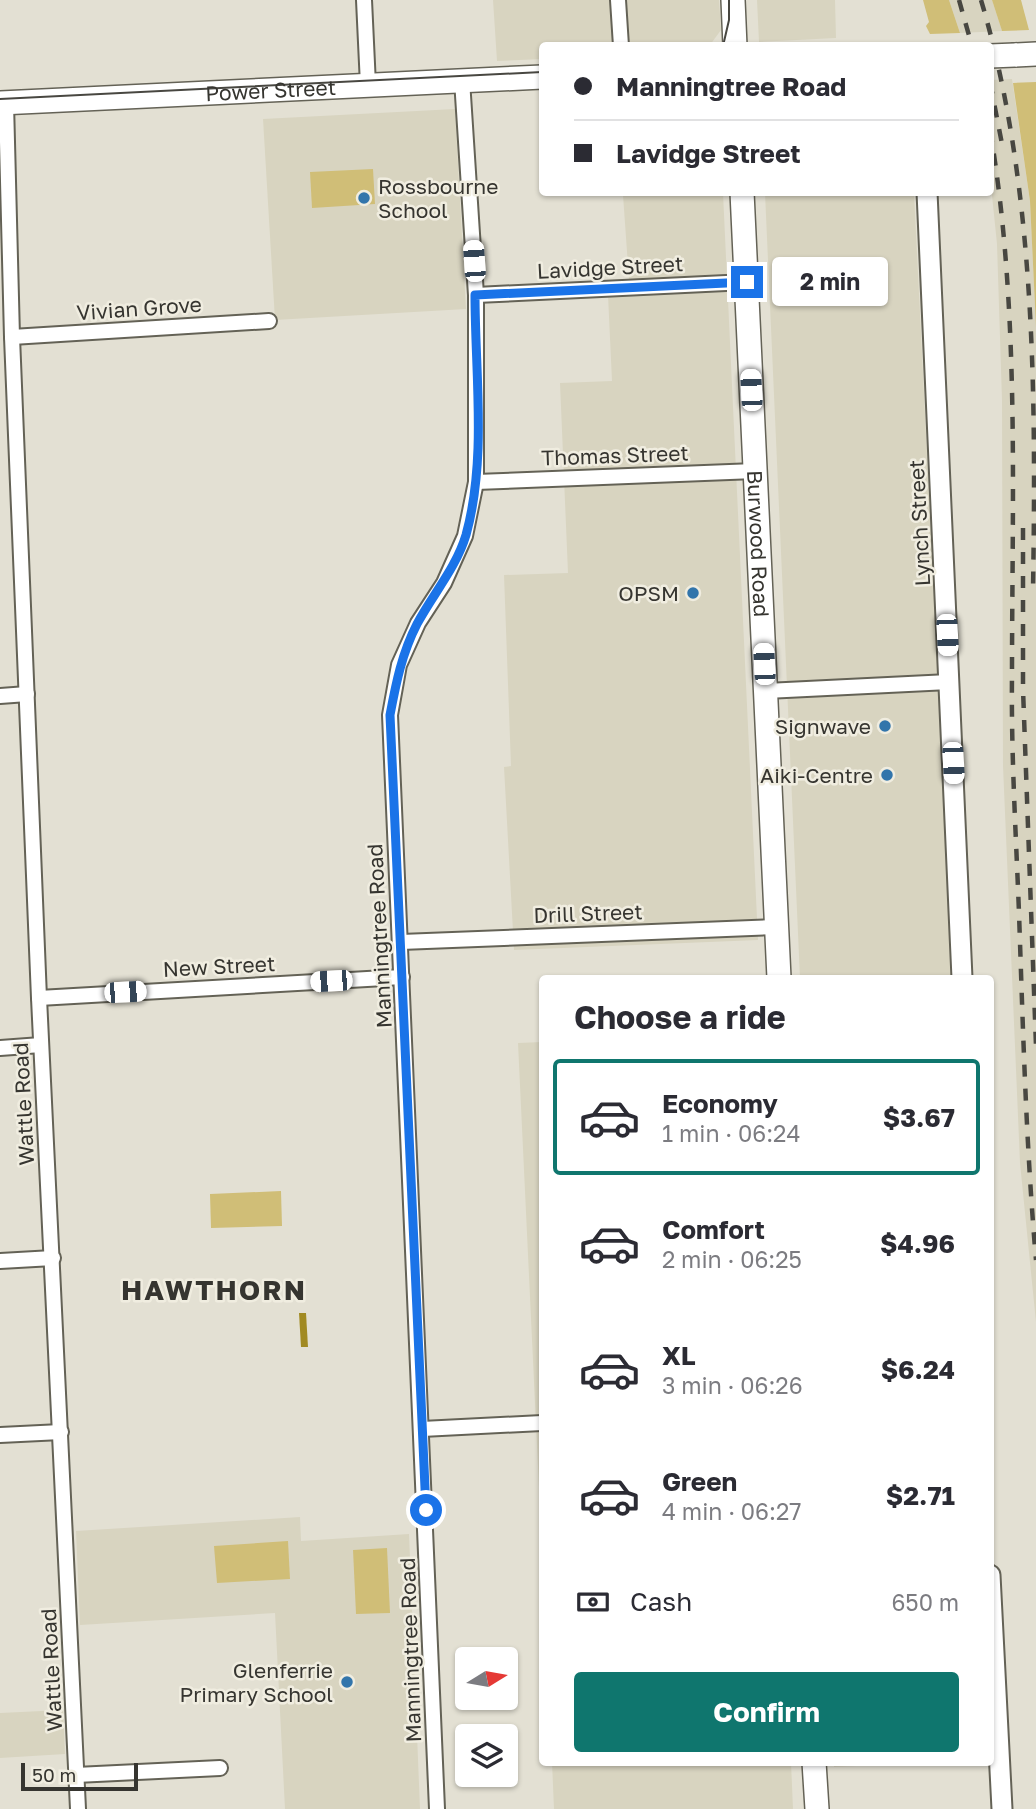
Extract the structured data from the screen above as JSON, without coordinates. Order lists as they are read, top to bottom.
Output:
{
  "streets": {
    "main road": ["Power Street", "Burwood Road"],
    "street": [
      "Lavidge Street",
      "Vivian Grove",
      "Thomas Street",
      "Lynch Street",
      "Drill Street",
      "Manningtree Road",
      "New Street",
      "Wattle Road"
    ]
  },
  "crossings": [
    ["Power Street", "Manningtree Road"],
    ["Power Street", "Wattle Road"],
    ["Lavidge Street", "Burwood Road"],
    ["Lavidge Street", "Manningtree Road"],
    ["Vivian Grove", "Wattle Road"],
    ["Thomas Street", "Burwood Road"],
    ["Thomas Street", "Manningtree Road"],
    ["Burwood Road", "Drill Street"],
    ["Drill Street", "Manningtree Road"],
    ["Manningtree Road", "New Street"],
    ["New Street", "Wattle Road"]
  ],
  "districts": ["HAWTHORN"],
  "places": [
    "Rossbourne School",
    "OPSM",
    "Signwave",
    "Aiki-Centre",
    "Glenferrie Primary School"
  ],
  "scale_bar": "50 m",
  "north": "right",
  "page": {
    "banner": ["Manningtree Road", "Lavidge Street"],
    "bubble": "2 min",
    "heading": "Choose a ride",
    "list": [
      {
        "name": "Economy",
        "note": "1 min · 06:24",
        "value": "$3.67"
      },
      {
        "name": "Comfort",
        "note": "2 min · 06:25",
        "value": "$4.96"
      },
      {
        "name": "XL",
        "note": "3 min · 06:26",
        "value": "$6.24"
      },
      {
        "name": "Green",
        "note": "4 min · 06:27",
        "value": "$2.71"
      }
    ],
    "pay": ["Cash", "650 m"],
    "buttons": "Confirm",
    "scale": "50 m"
  }
}
